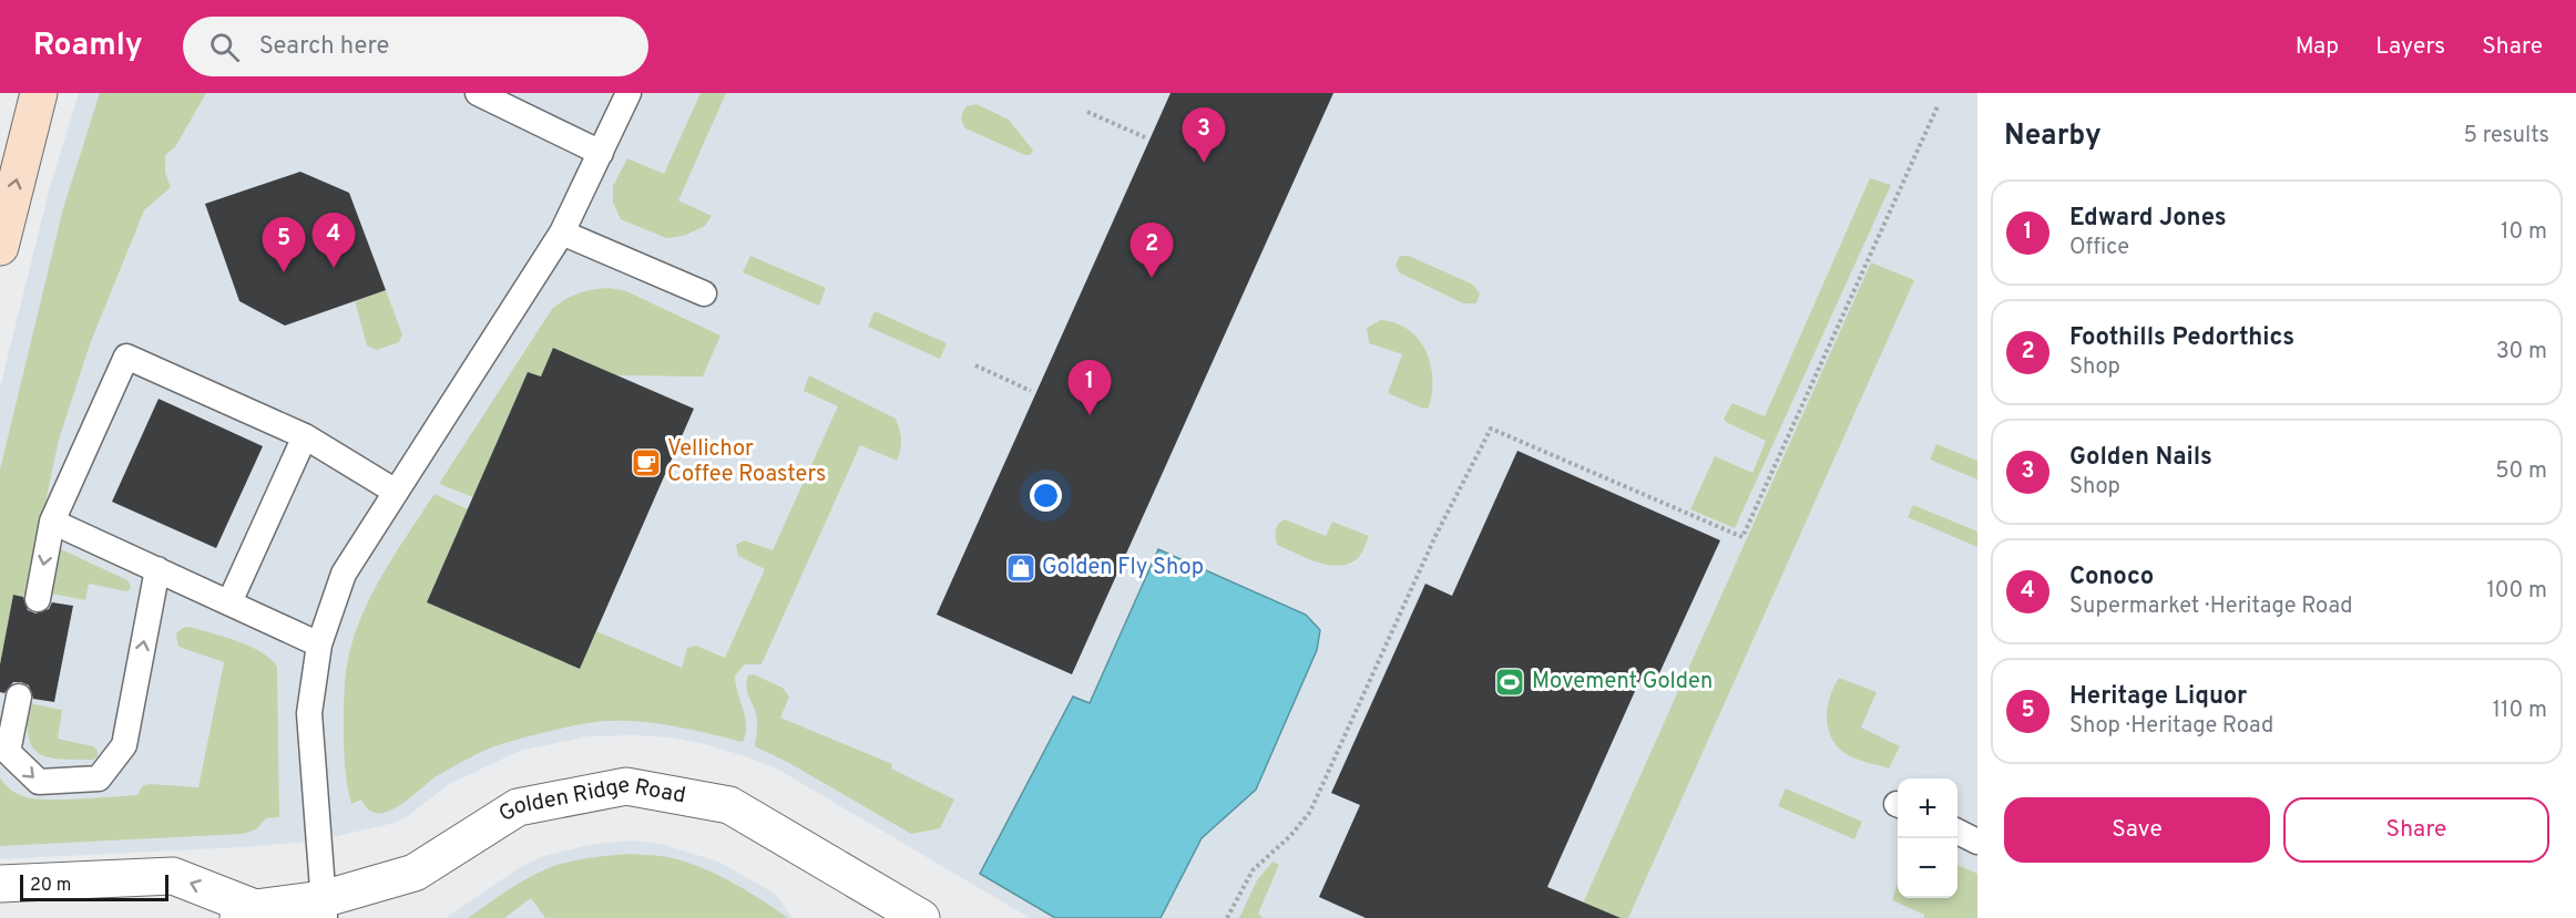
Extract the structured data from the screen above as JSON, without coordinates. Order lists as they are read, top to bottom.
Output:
{
  "streets": {
    "street": ["Golden Ridge Road"]
  },
  "places": {
    "cafe": ["Vellichor Coffee Roasters"],
    "shop": ["Golden Fly Shop"],
    "sports": ["Movement Golden"]
  },
  "scale_bar": "20 m",
  "page": {
    "header": "Roamly",
    "search": "Search here",
    "nav": ["Map", "Layers", "Share"],
    "heading": ["Nearby", "5 results"],
    "pins": [
      "3",
      "4",
      "5",
      "2",
      "1"
    ],
    "list": [
      {
        "mark": "1",
        "name": "Edward Jones",
        "note": "Office",
        "value": "10 m"
      },
      {
        "mark": "2",
        "name": "Foothills Pedorthics",
        "note": "Shop",
        "value": "30 m"
      },
      {
        "mark": "3",
        "name": "Golden Nails",
        "note": "Shop",
        "value": "50 m"
      },
      {
        "mark": "4",
        "name": "Conoco",
        "note": "Supermarket · Heritage Road",
        "value": "100 m"
      },
      {
        "mark": "5",
        "name": "Heritage Liquor",
        "note": "Shop · Heritage Road",
        "value": "110 m"
      }
    ],
    "buttons": ["Save", "Share"],
    "map_buttons": ["+", "−"],
    "scale": "20 m"
  }
}
